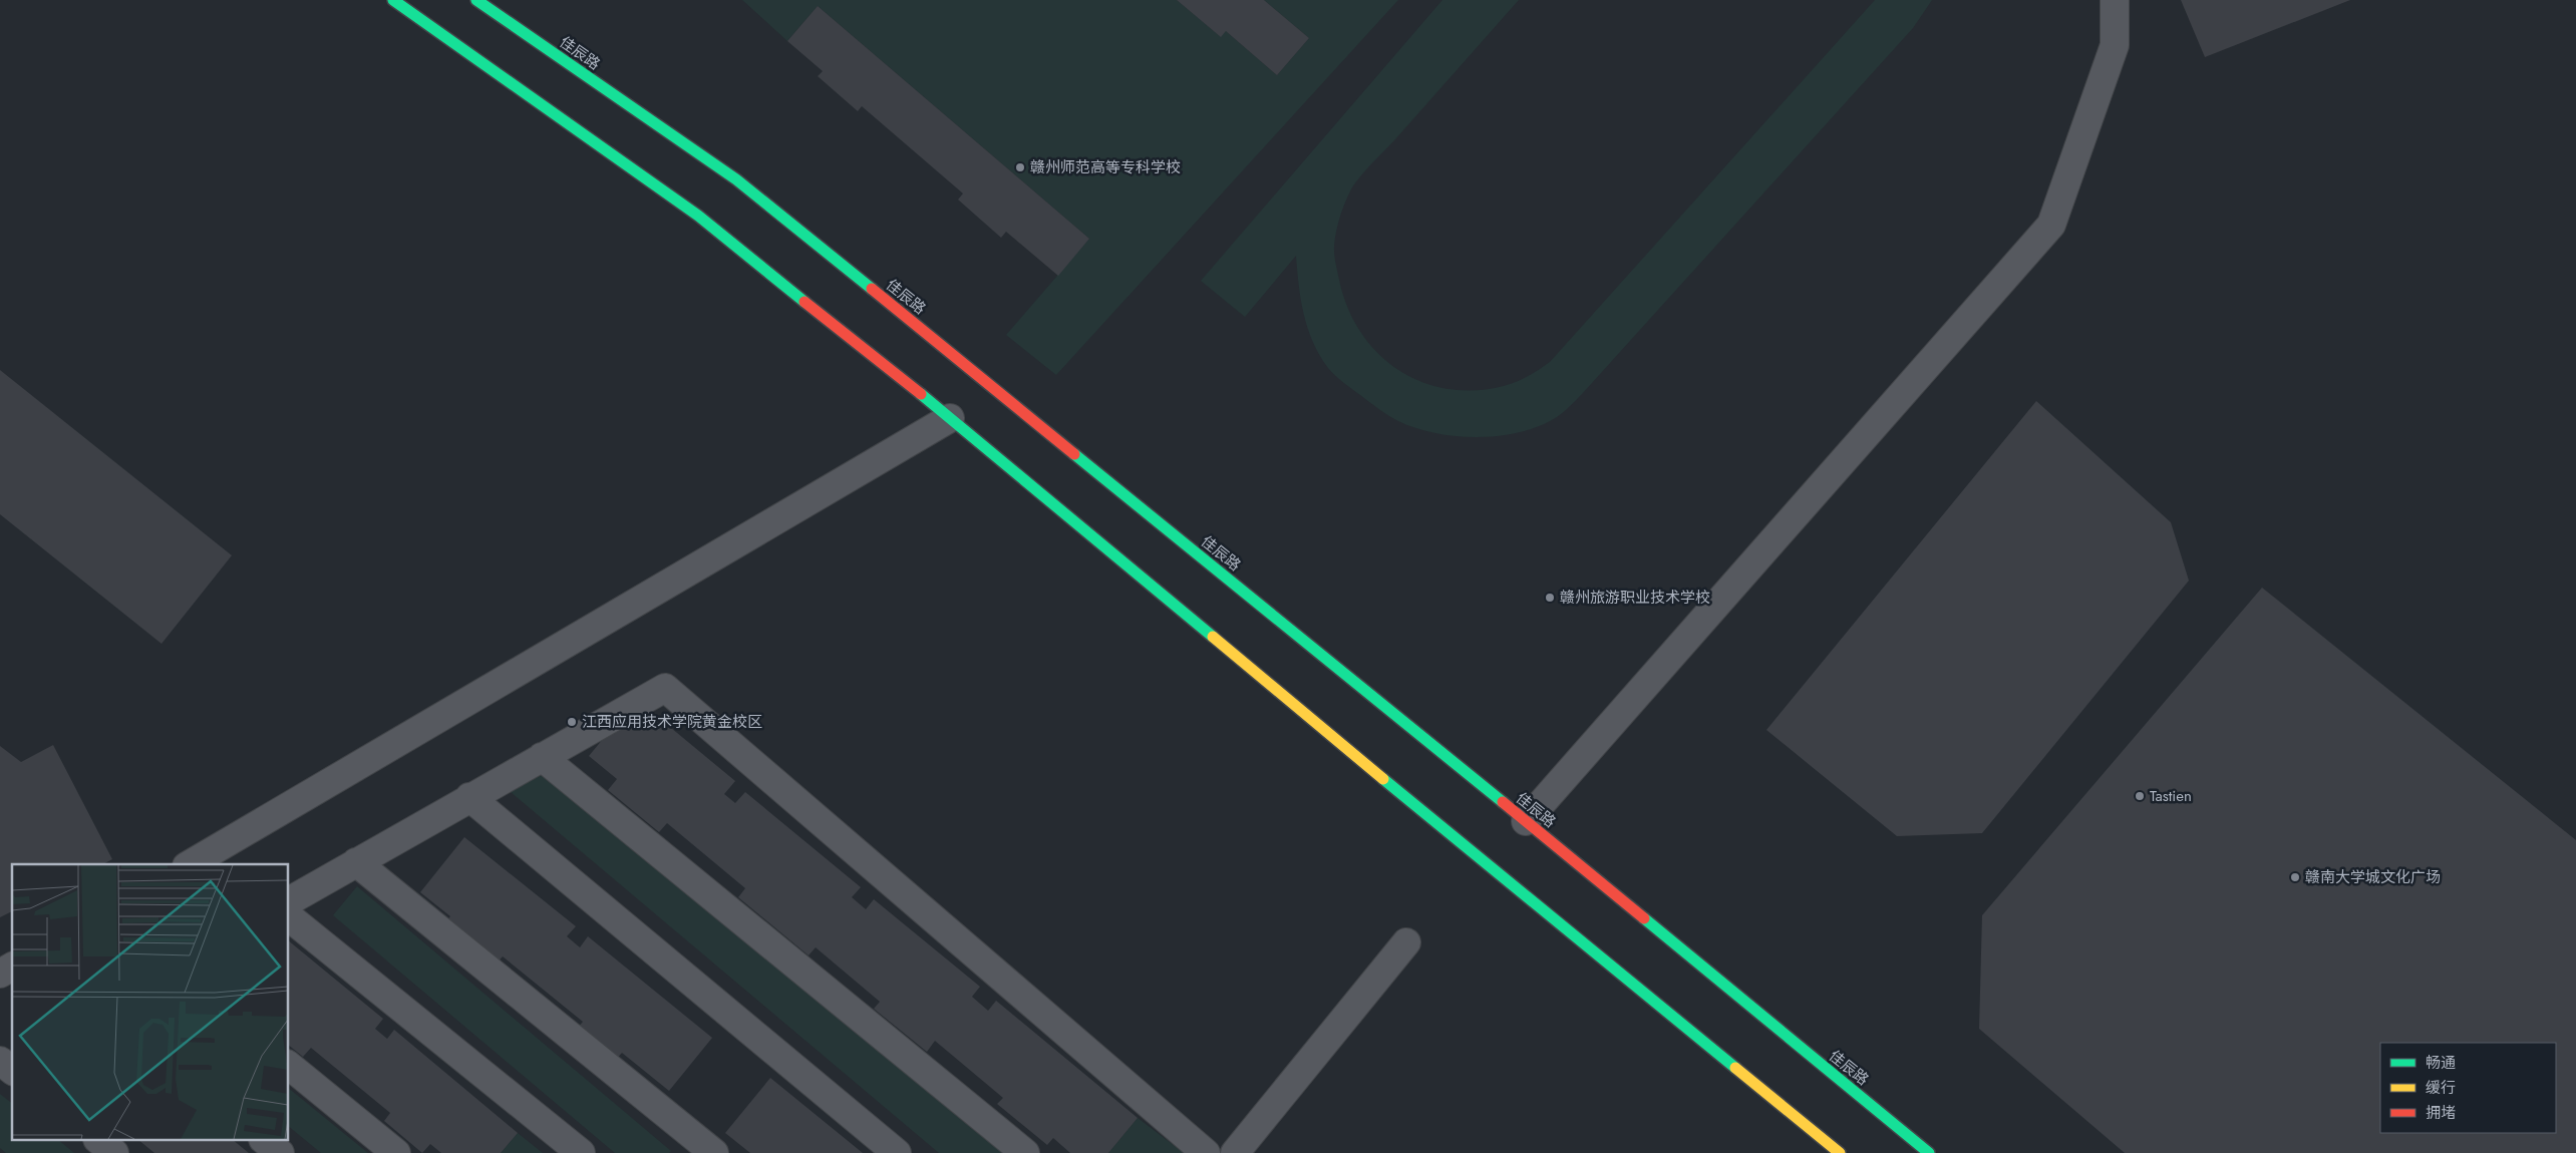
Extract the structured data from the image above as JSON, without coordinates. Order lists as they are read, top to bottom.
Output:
{
  "streets": {
    "main road": ["佳辰路"]
  },
  "places": [
    "赣州师范高等专科学校",
    "赣州旅游职业技术学校",
    "江西应用技术学院黄金校区",
    "Tastien",
    "赣南大学城文化广场"
  ],
  "legend": ["畅通", "缓行", "拥堵"]
}
